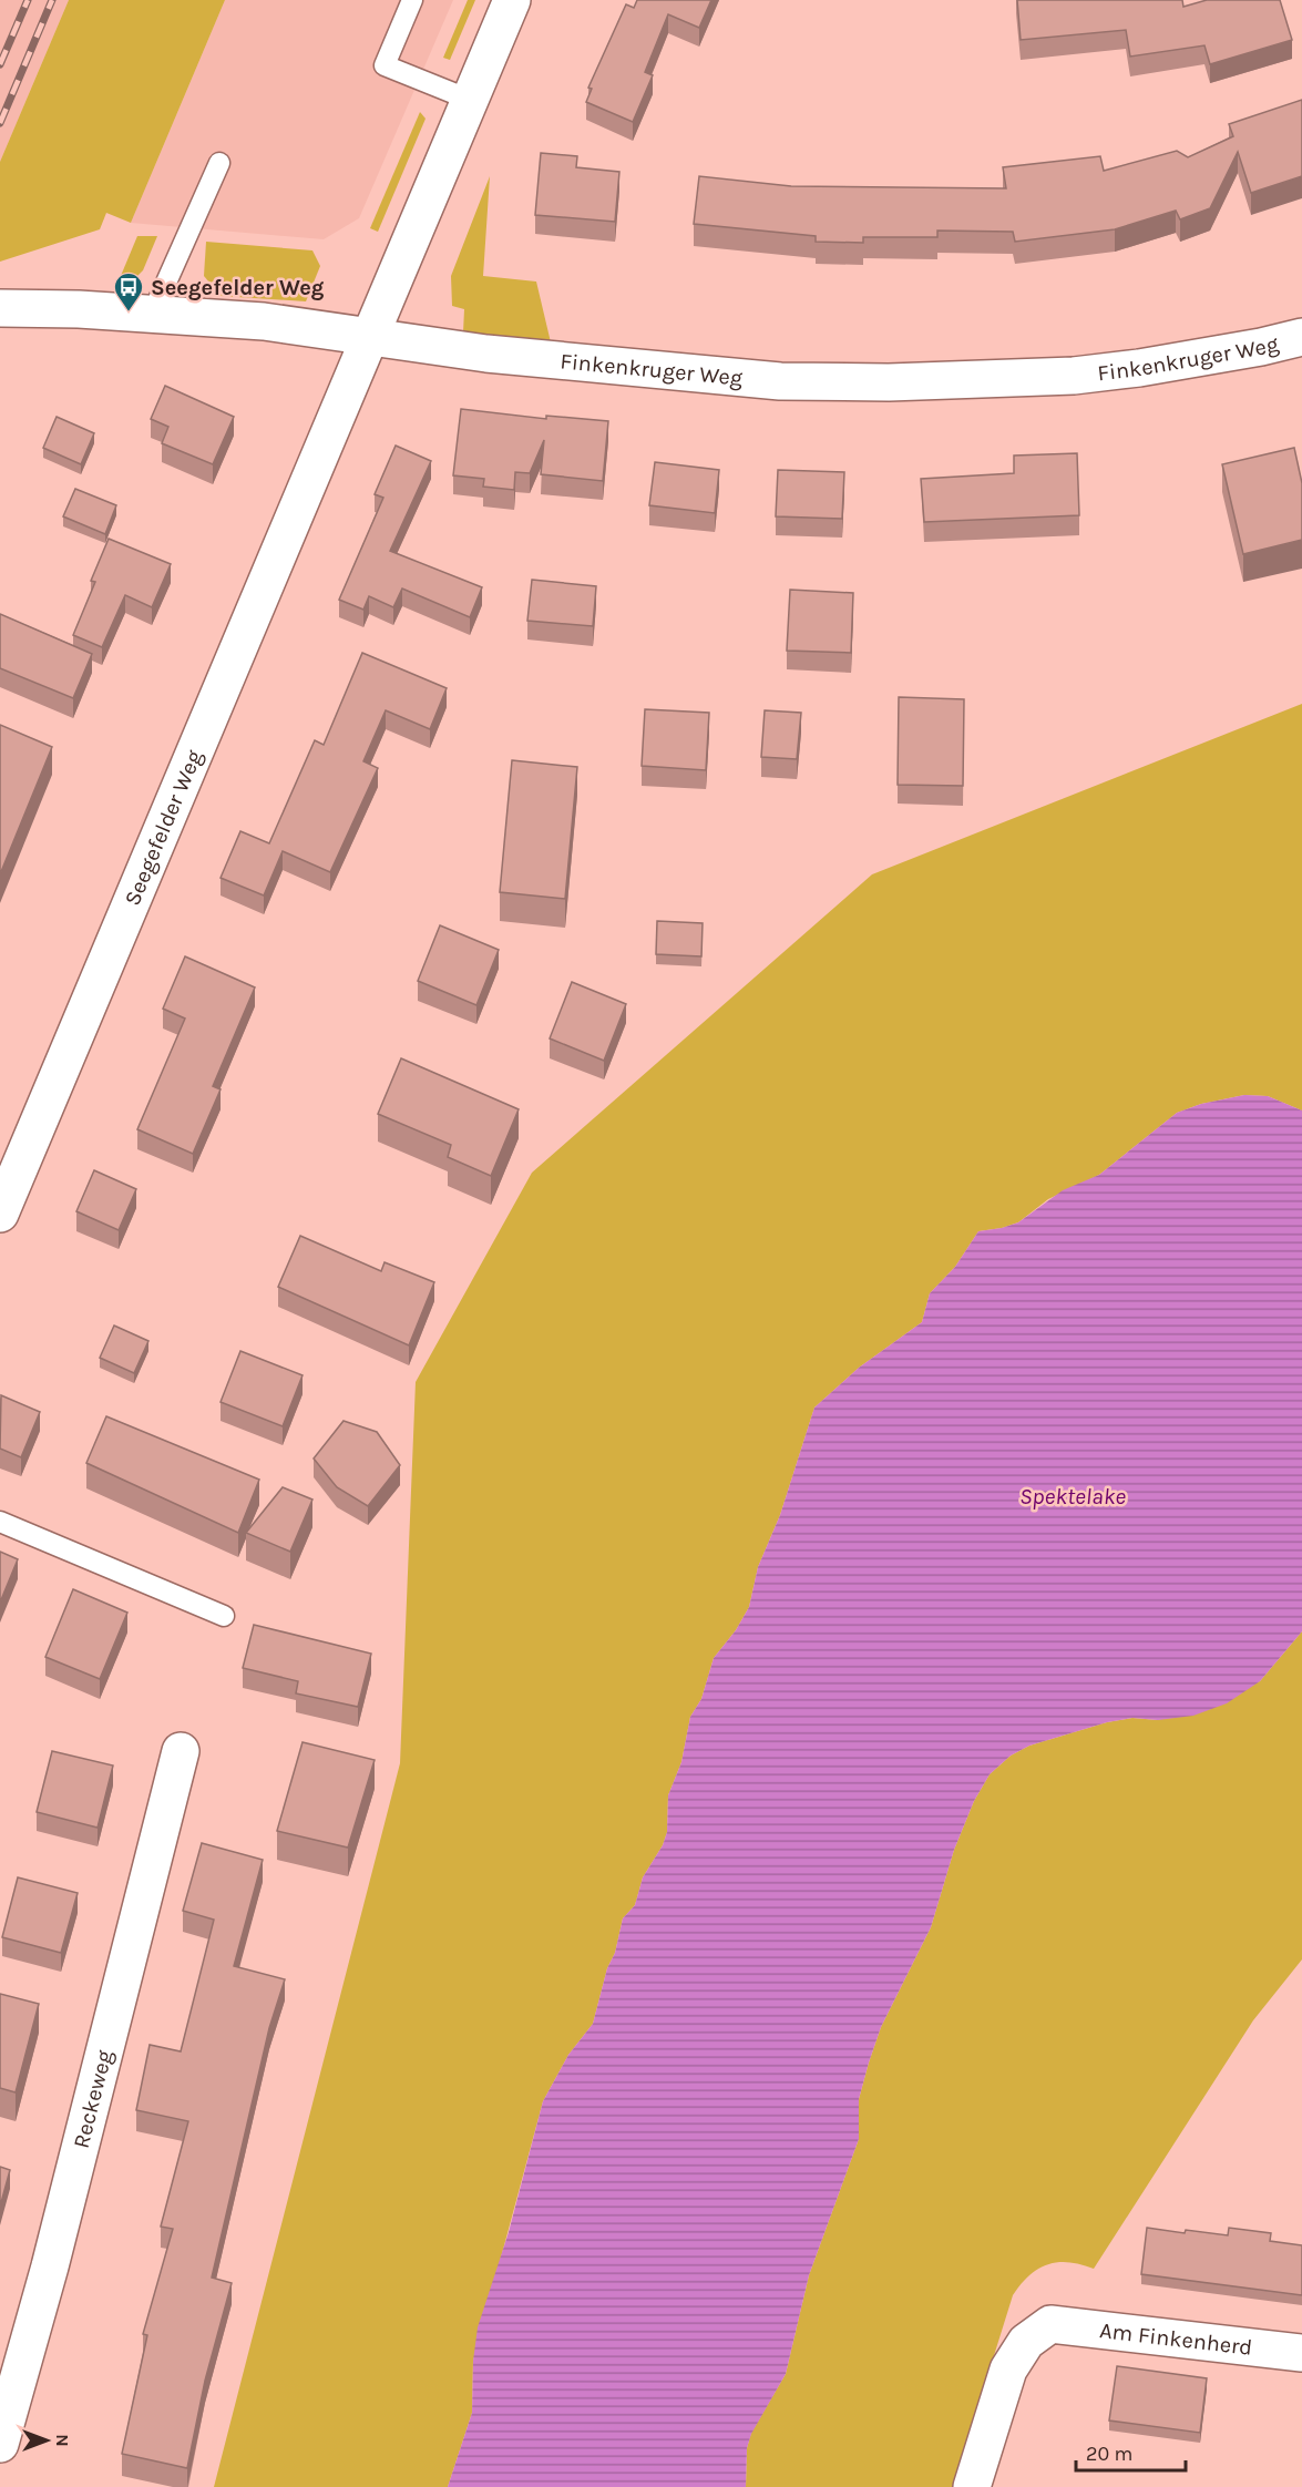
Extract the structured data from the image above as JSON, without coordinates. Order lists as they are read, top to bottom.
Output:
{
  "streets": {
    "street": [
      "Finkenkruger Weg",
      "Seegefelder Weg",
      "Reckeweg",
      "Am Finkenherd"
    ]
  },
  "crossings": [
    ["Finkenkruger Weg", "Seegefelder Weg"]
  ],
  "water": ["Spektelake"],
  "places": {
    "bus stop": ["Seegefelder Weg"]
  },
  "scale_bar": "20 m",
  "north": "right"
}
